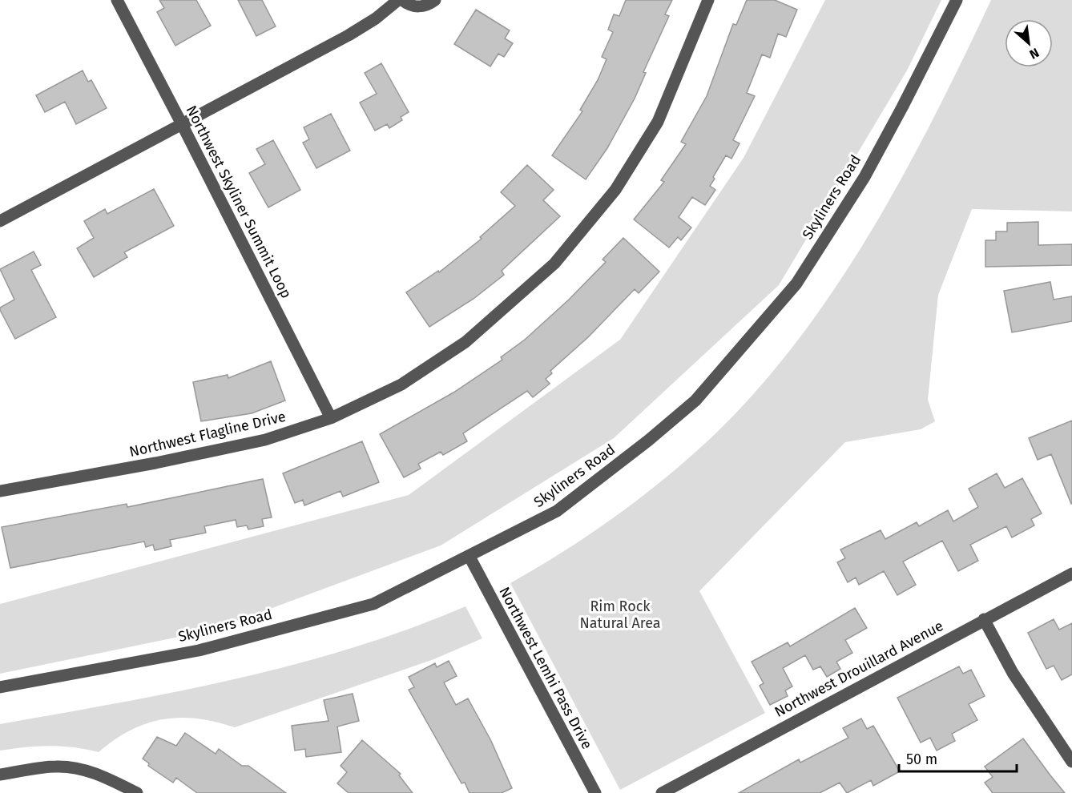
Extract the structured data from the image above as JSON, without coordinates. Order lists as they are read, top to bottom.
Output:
{
  "streets": {
    "street": [
      "Skyliners Road",
      "Northwest Skyliner Summit Loop",
      "Northwest Flagline Drive",
      "Northwest Lemhi Pass Drive",
      "Northwest Drouillard Avenue"
    ]
  },
  "crossings": [
    ["Skyliners Road", "Northwest Lemhi Pass Drive"],
    ["Northwest Skyliner Summit Loop", "Northwest Flagline Drive"]
  ],
  "parks": ["Rim Rock Natural Area"],
  "scale_bar": "50 m",
  "north": "bottom right"
}
